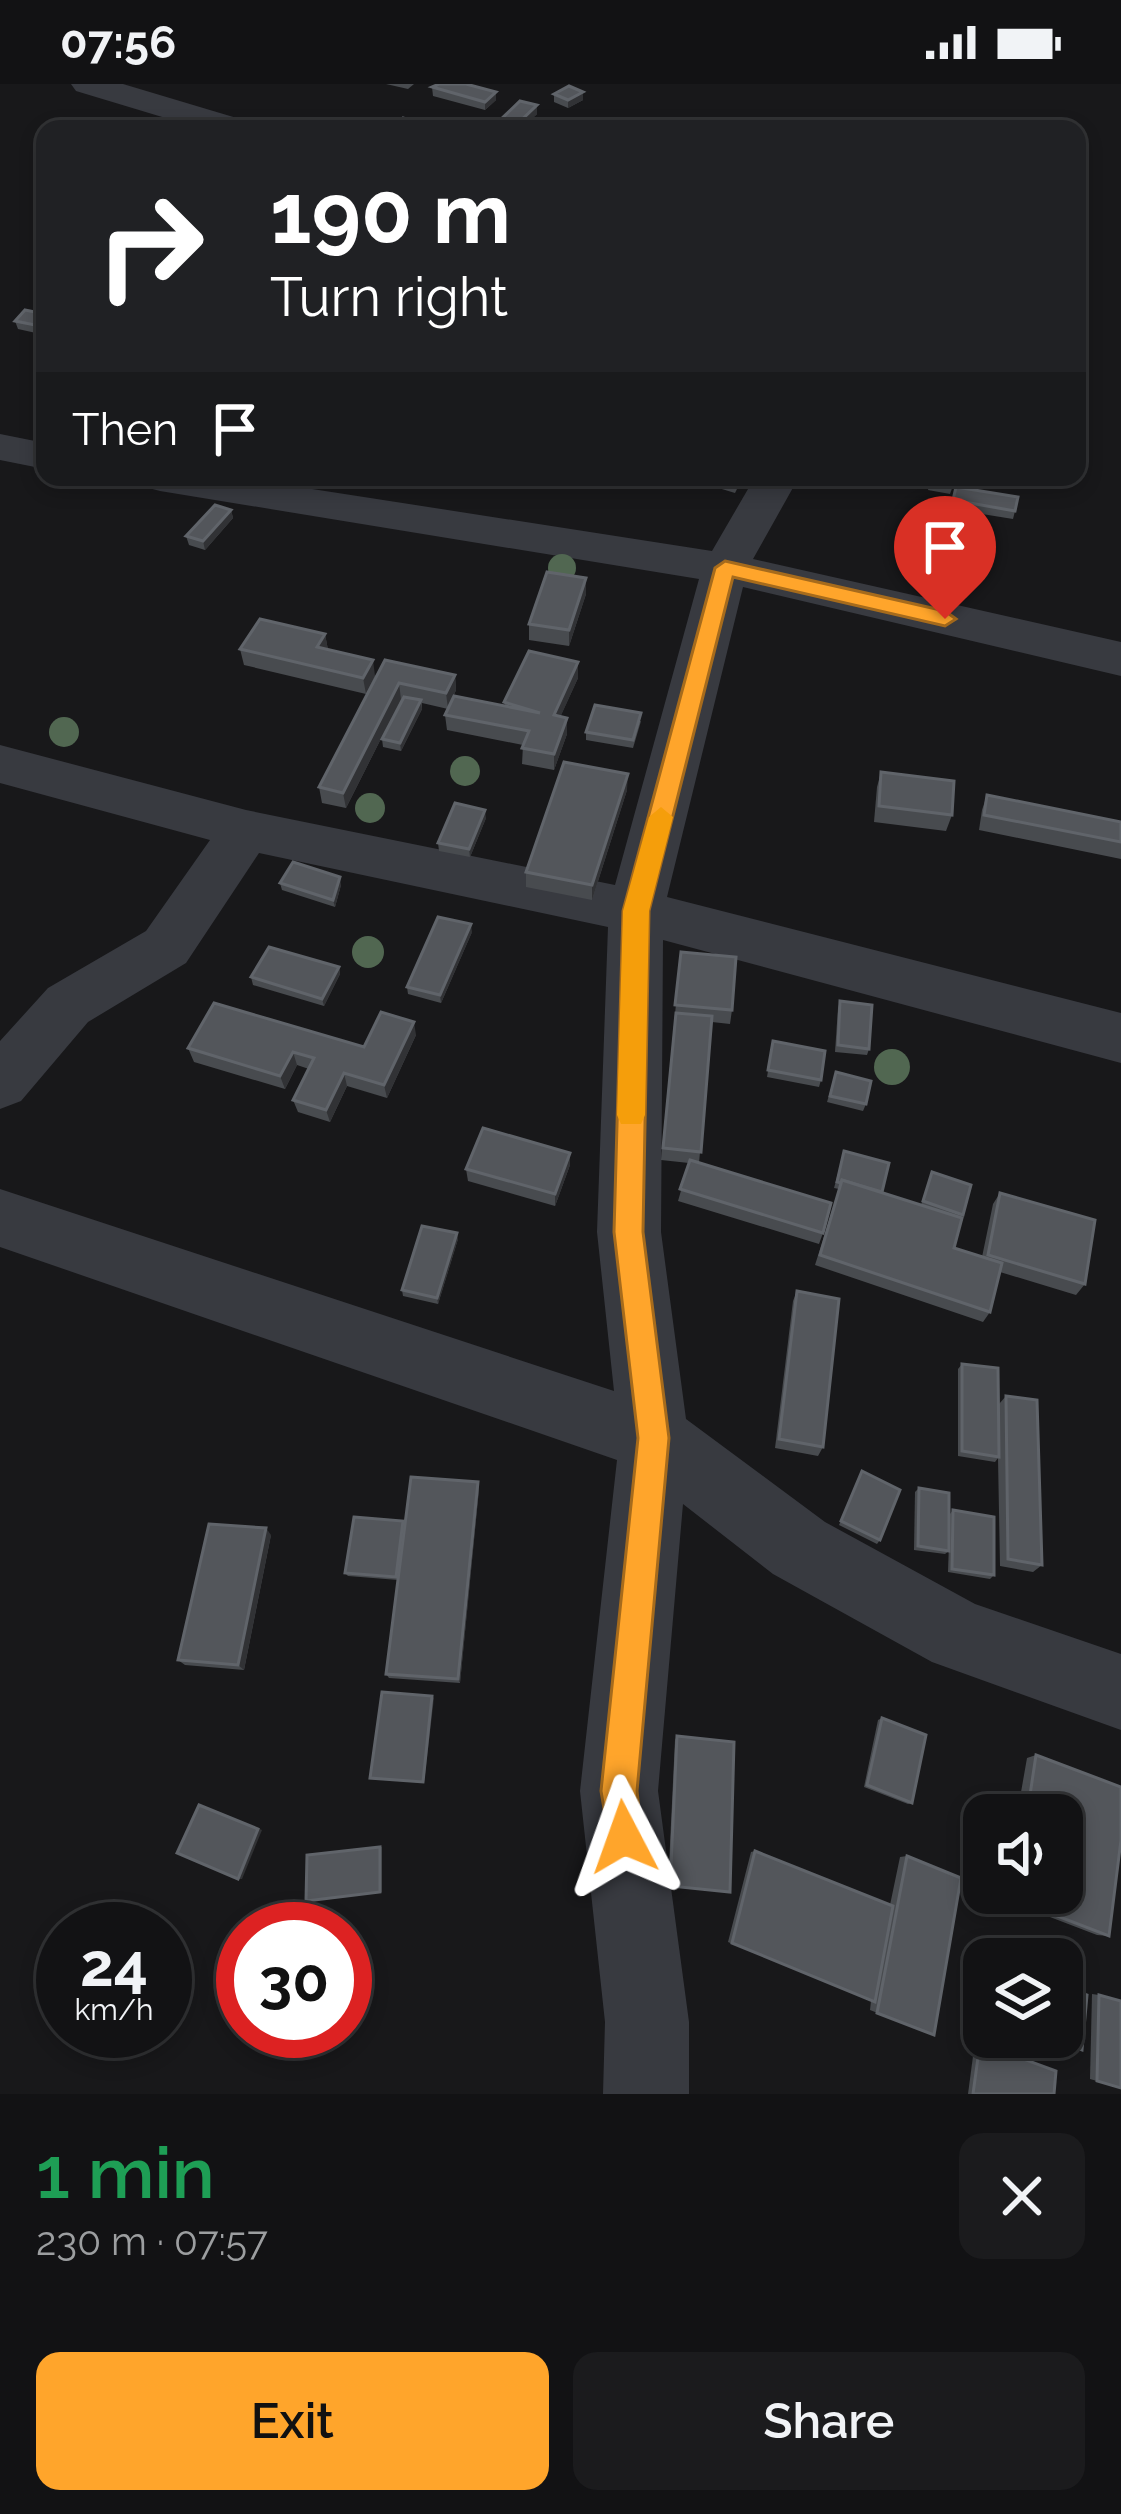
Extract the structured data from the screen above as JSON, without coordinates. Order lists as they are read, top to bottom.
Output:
{
  "page": {
    "status": "07:56",
    "turn": ["190 m", "Turn right"],
    "then": "Then",
    "speed": "24 km/h",
    "limit": "30",
    "heading": ["1 min", "230 m · 07:57"],
    "buttons": ["Exit", "Share"]
  }
}
